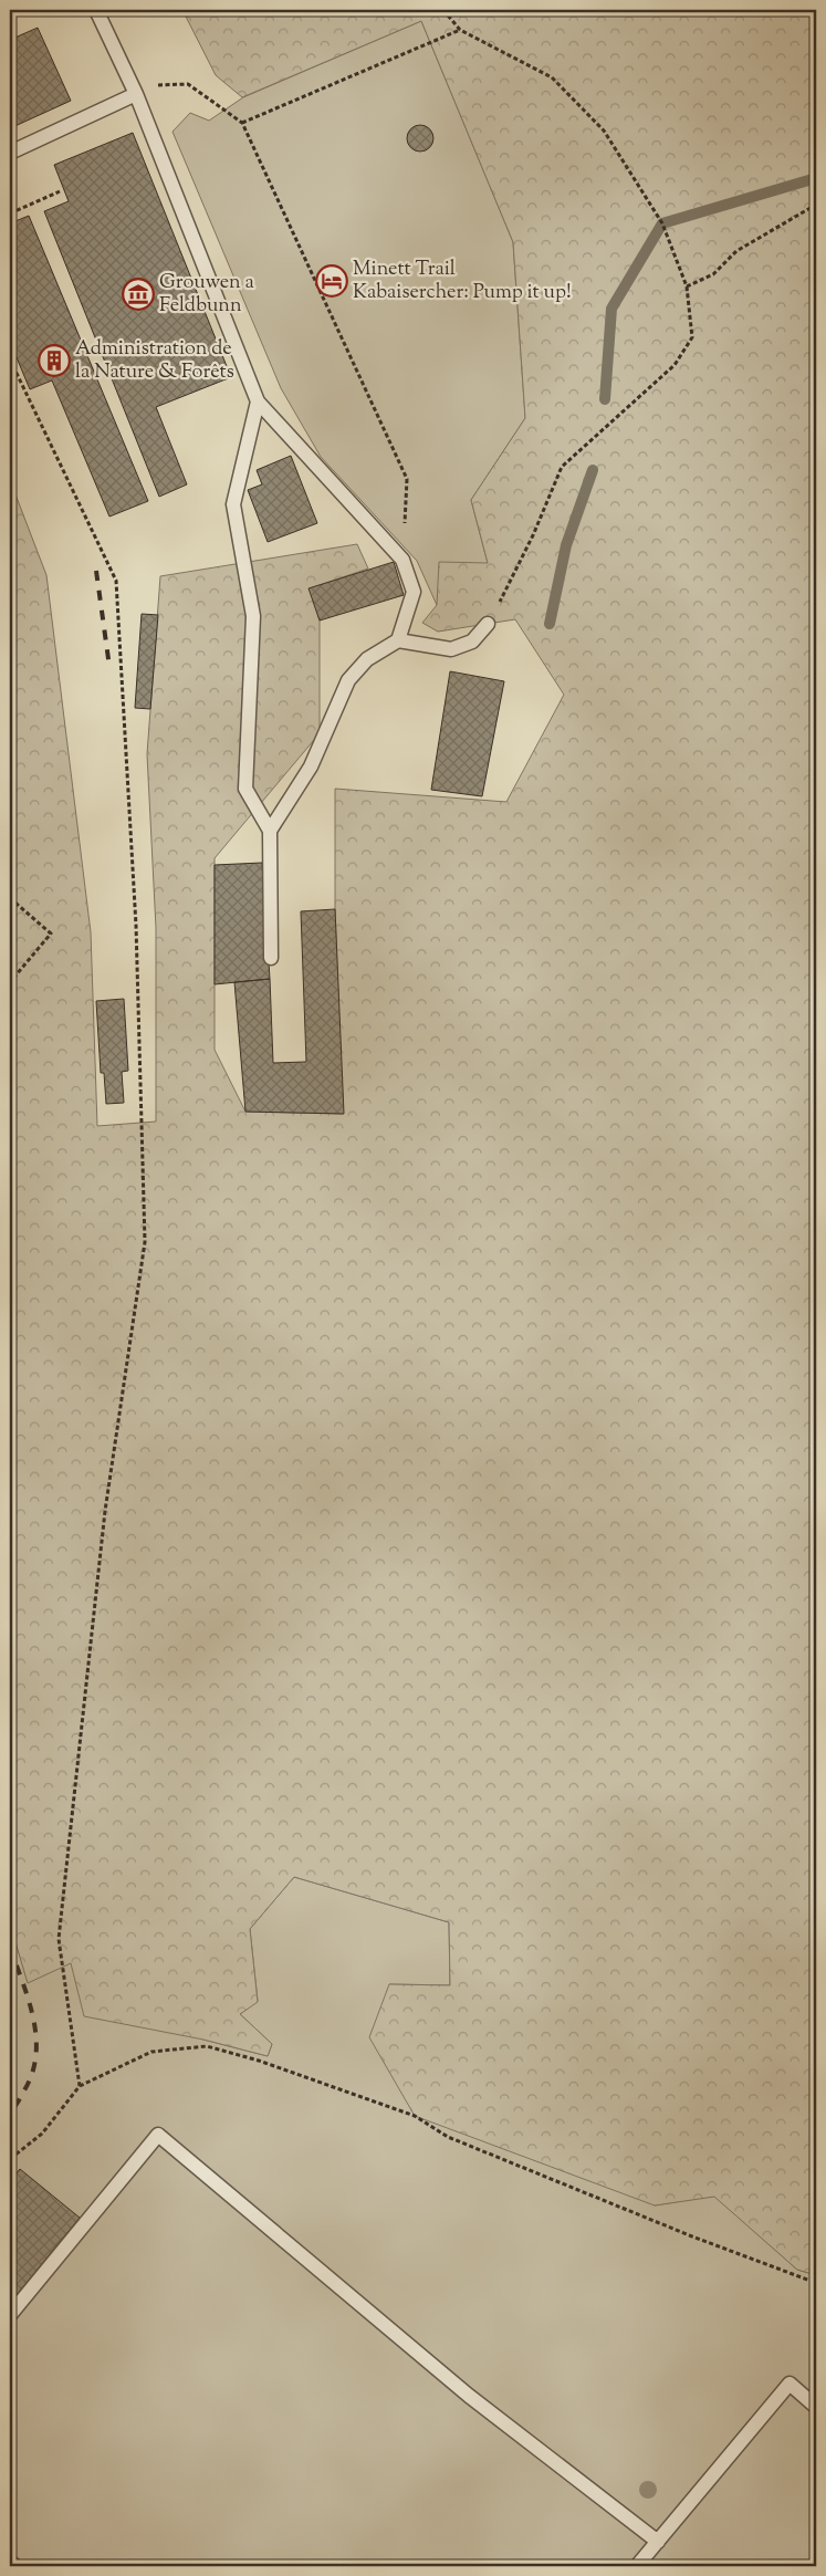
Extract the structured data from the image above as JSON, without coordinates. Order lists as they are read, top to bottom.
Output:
{
  "places": {
    "hotel": ["Minett Trail Kabaisercher: Pump it up!"],
    "museum": ["Grouwen a Feldbunn"],
    "building": ["Administration de la Nature & Forêts"]
  }
}
